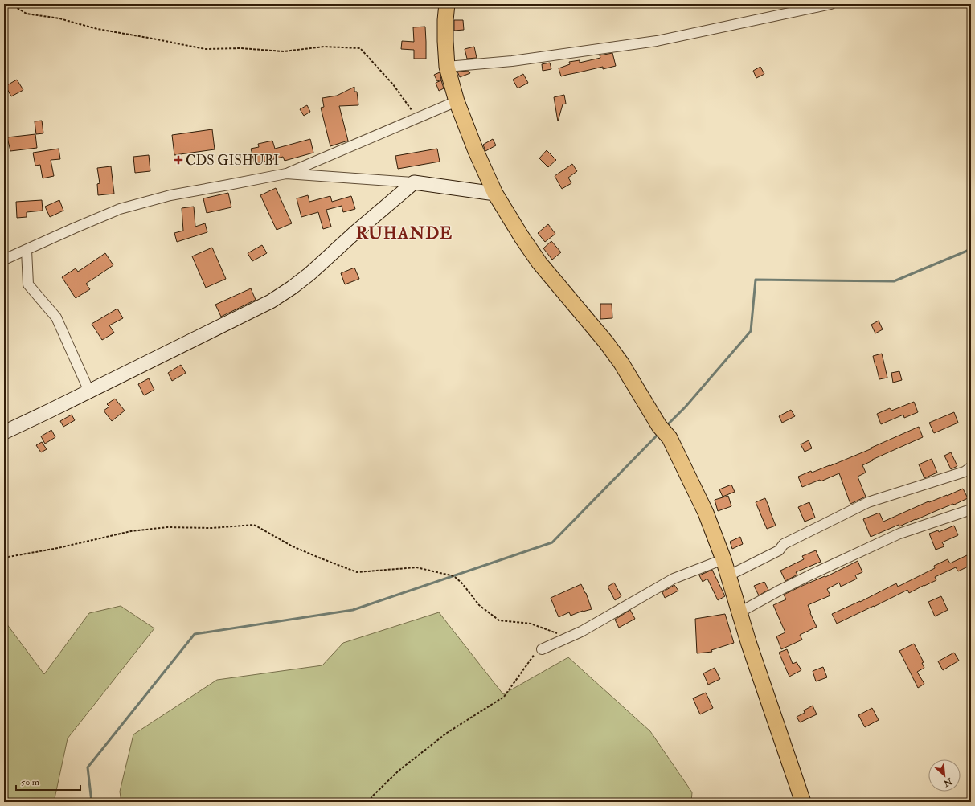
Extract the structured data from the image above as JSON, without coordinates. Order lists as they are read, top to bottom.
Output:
{
  "districts": ["RUHANDE"],
  "places": {
    "health": ["CDS GISHUBI"]
  },
  "scale_bar": "50 m",
  "north": "bottom right"
}
